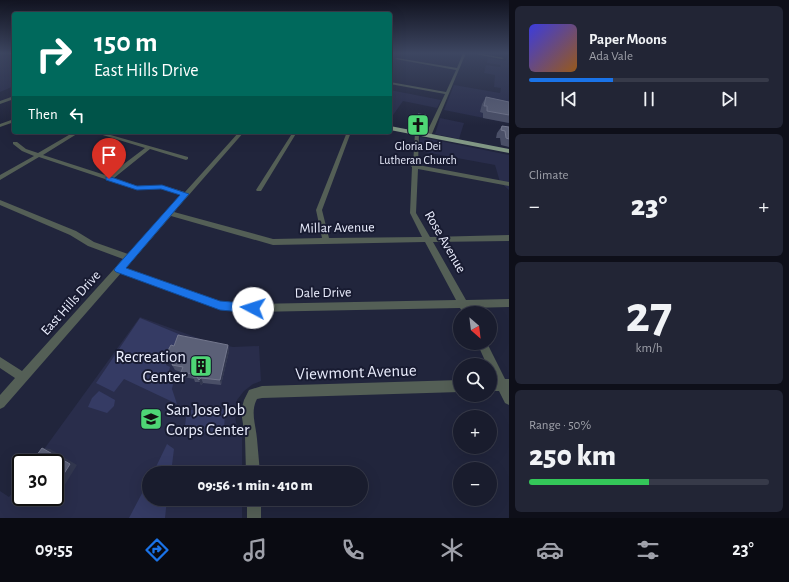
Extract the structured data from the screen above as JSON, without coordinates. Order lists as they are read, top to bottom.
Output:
{
  "streets": {
    "street": [
      "Millar Avenue",
      "Rose Avenue",
      "Dale Drive",
      "East Hills Drive",
      "Viewmont Avenue"
    ]
  },
  "crossings": [
    ["Millar Avenue", "Rose Avenue"],
    ["Millar Avenue", "East Hills Drive"],
    ["Dale Drive", "East Hills Drive"]
  ],
  "places": {
    "church": ["Gloria Dei Lutheran Church"],
    "building": ["Recreation Center"],
    "school or university": ["San Jose Job Corps Center"]
  },
  "north": "bottom right",
  "page": {
    "turn": ["150 m", "East Hills Drive"],
    "song": ["Paper Moons", "Ada Vale"],
    "then": "Then",
    "tile": [
      "Climate",
      ["27", "km/h"],
      ["Range · 50%", "250 km"]
    ],
    "heat": ["−", "23°", "+"],
    "map_buttons": ["+", "−"],
    "limit": "30",
    "trip": "09:56 · 1 min · 410 m",
    "tabs": ["09:55", "23°"]
  }
}
